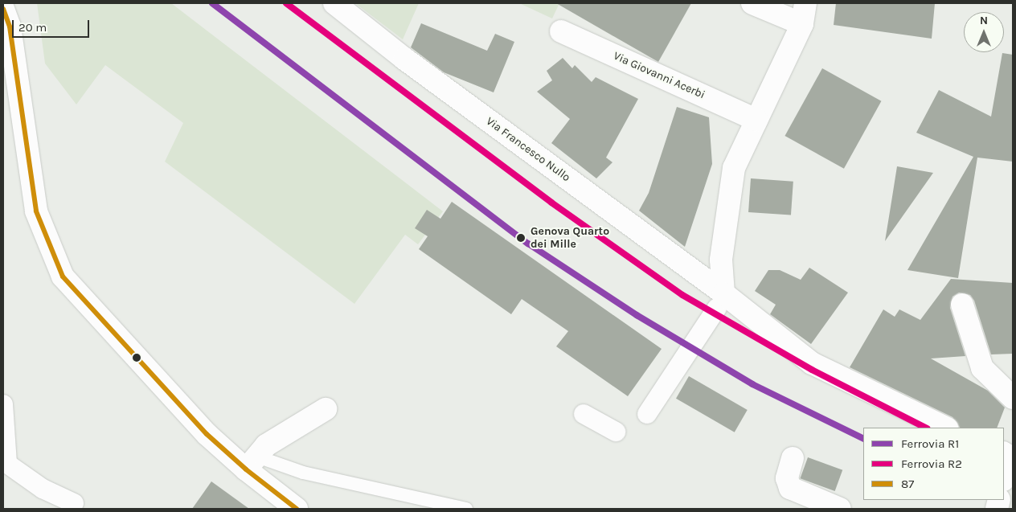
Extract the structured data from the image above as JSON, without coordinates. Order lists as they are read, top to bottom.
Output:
{
  "streets": {
    "street": ["Via Giovanni Acerbi", "Via Francesco Nullo"]
  },
  "places": ["Genova Quarto dei Mille"],
  "lines": ["rail line R1", "rail line R2", "transit line 87"],
  "legend": ["Ferrovia R1", "Ferrovia R2", "87"],
  "scale_bar": "20 m",
  "north": "top"
}
